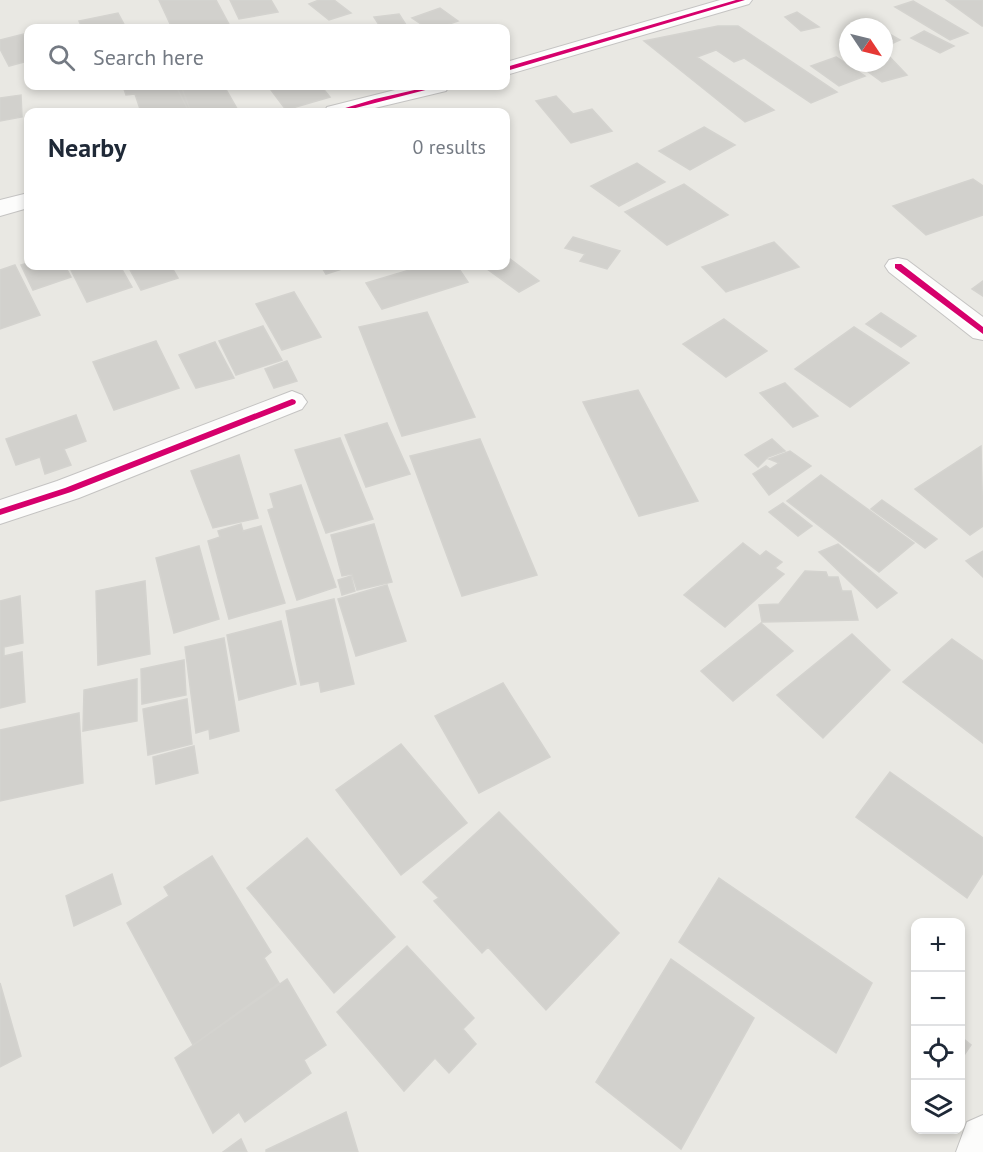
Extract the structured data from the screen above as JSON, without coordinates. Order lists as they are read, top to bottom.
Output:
{
  "north": "bottom right",
  "page": {
    "search": "Search here",
    "heading": ["Nearby", "0 results"],
    "map_buttons": ["+", "−"]
  }
}
